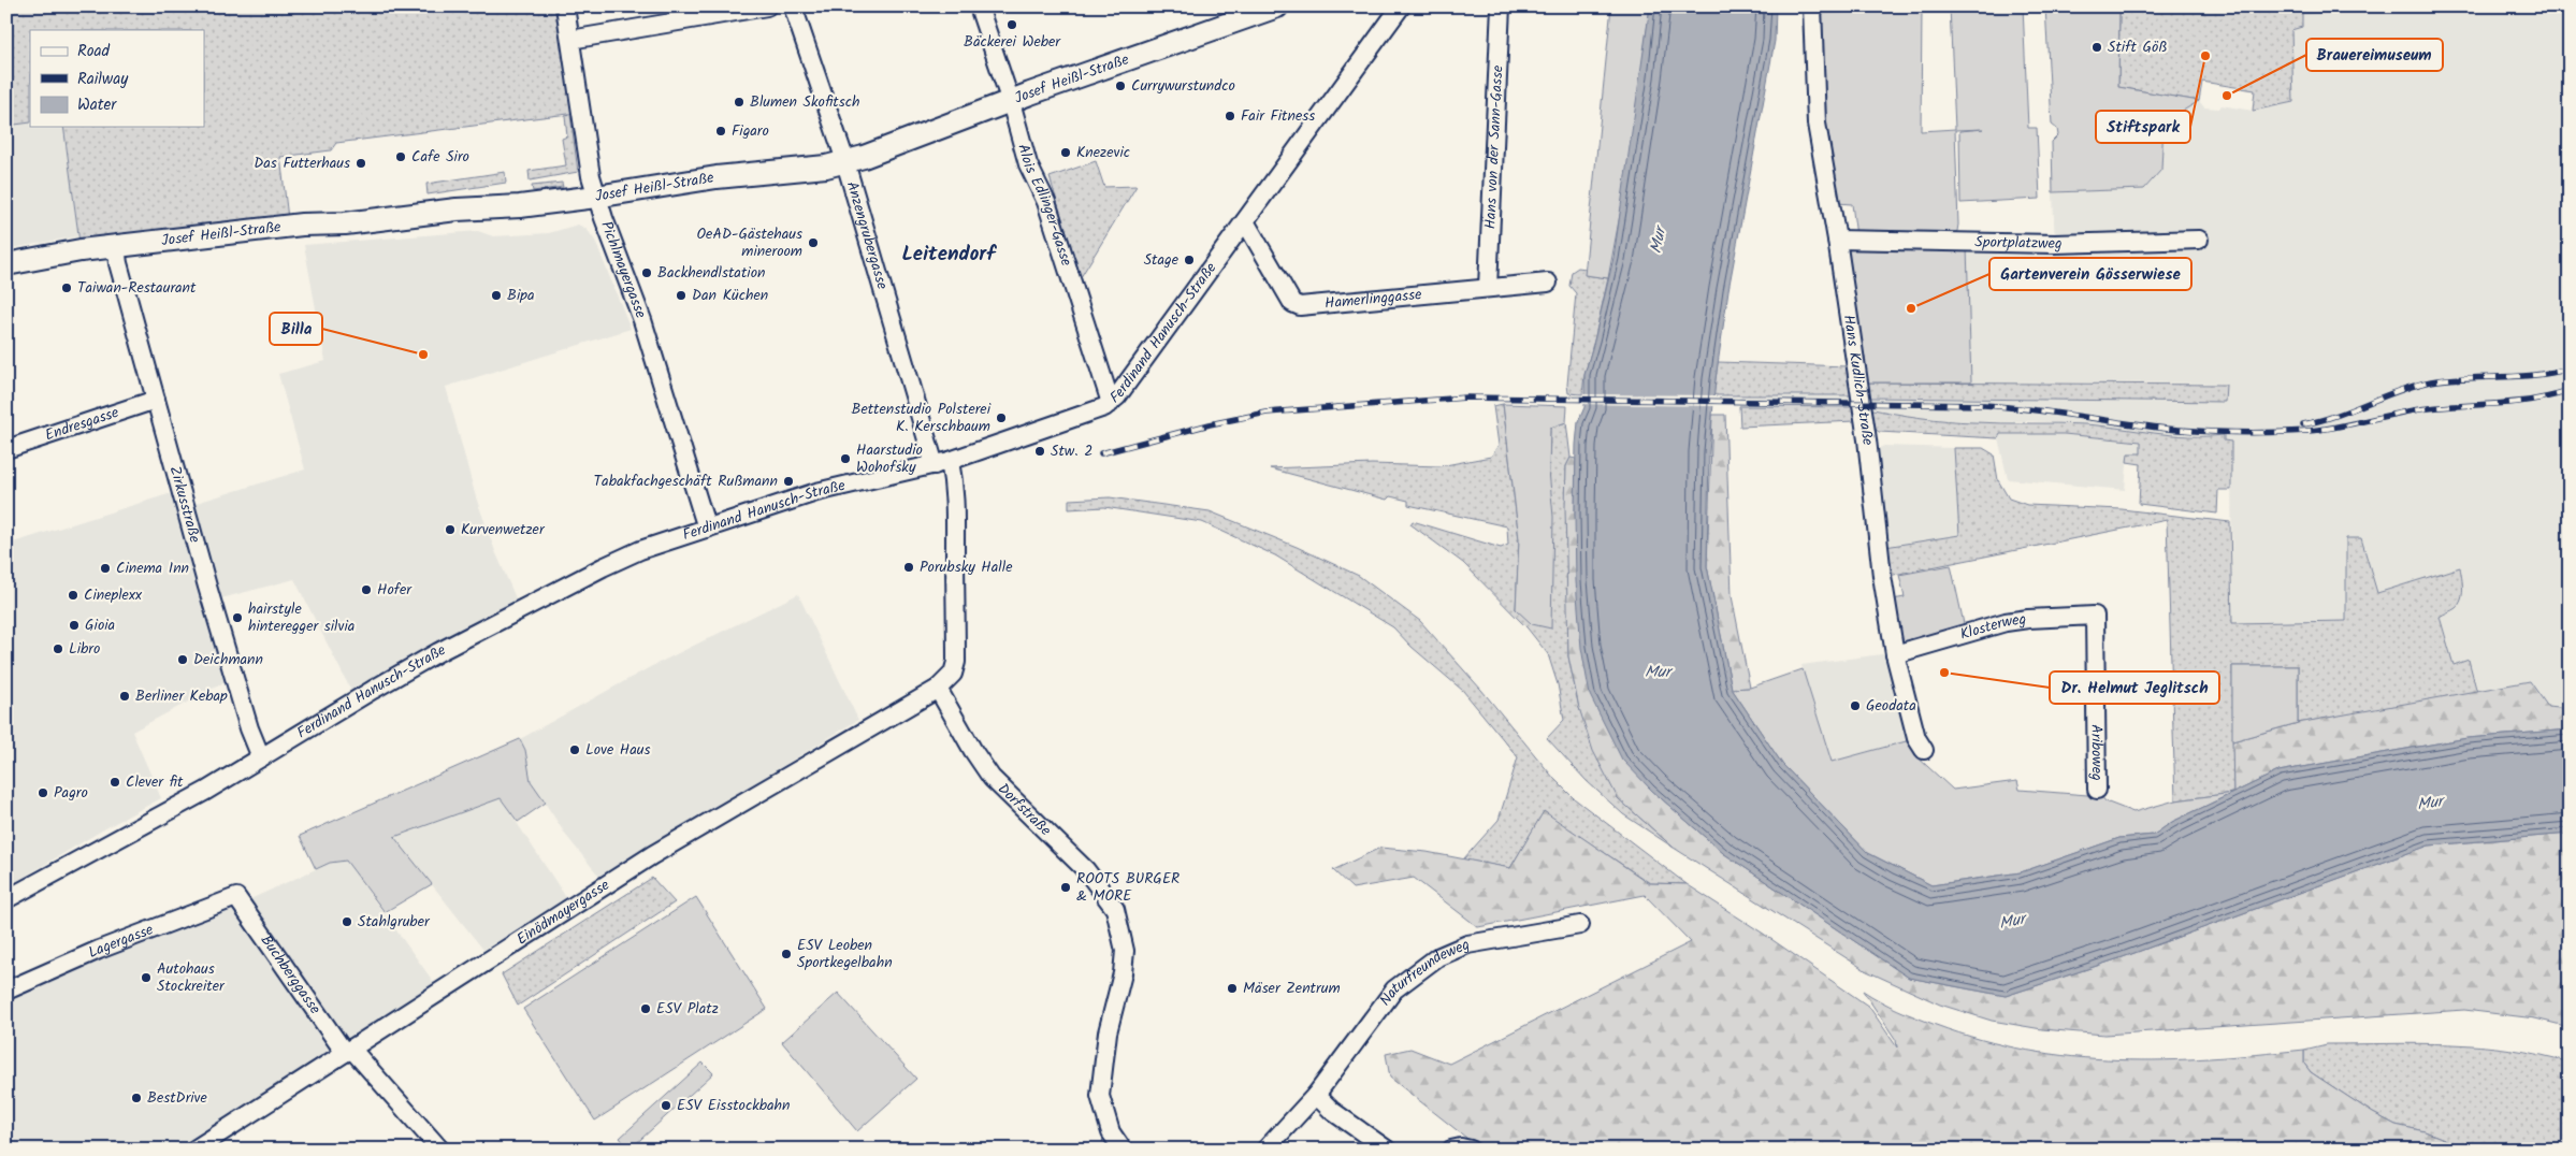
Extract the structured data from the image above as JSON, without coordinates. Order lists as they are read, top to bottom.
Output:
{
  "streets": {
    "main road": ["Josef Heißl-Straße"],
    "street": [
      "Hans von der Sann-Gasse",
      "Alois Edlinger-Gasse",
      "Anzengrubergasse",
      "Sportplatzweg",
      "Pichlmayergasse",
      "Hamerlinggasse",
      "Ferdinand Hanusch-Straße",
      "Hans Kudlich-Straße",
      "Endresgasse",
      "Zirkusstraße",
      "Klosterweg",
      "Ariboweg",
      "Dorfstraße",
      "Einödmayergasse",
      "Lagergasse",
      "Buchberggasse",
      "Naturfreundeweg"
    ]
  },
  "crossings": [
    ["Josef Heißl-Straße", "Alois Edlinger-Gasse"],
    ["Josef Heißl-Straße", "Anzengrubergasse"],
    ["Josef Heißl-Straße", "Pichlmayergasse"],
    ["Josef Heißl-Straße", "Zirkusstraße"],
    ["Hans von der Sann-Gasse", "Hamerlinggasse"],
    ["Alois Edlinger-Gasse", "Ferdinand Hanusch-Straße"],
    ["Anzengrubergasse", "Ferdinand Hanusch-Straße"],
    ["Sportplatzweg", "Hans Kudlich-Straße"],
    ["Pichlmayergasse", "Ferdinand Hanusch-Straße"],
    ["Hamerlinggasse", "Ferdinand Hanusch-Straße"],
    ["Ferdinand Hanusch-Straße", "Zirkusstraße"],
    ["Hans Kudlich-Straße", "Klosterweg"],
    ["Endresgasse", "Zirkusstraße"],
    ["Klosterweg", "Ariboweg"],
    ["Dorfstraße", "Einödmayergasse"],
    ["Einödmayergasse", "Buchberggasse"],
    ["Lagergasse", "Buchberggasse"]
  ],
  "districts": ["Leitendorf"],
  "water": ["Mur"],
  "places": [
    "Bäckerei Weber",
    "Stift Göß",
    "Stiftspark",
    "Currywurstundco",
    "Brauereimuseum",
    "Blumen Skofitsch",
    "Fair Fitness",
    "Figaro",
    "Knezevic",
    "Cafe Siro",
    "Das Futterhaus",
    "OeAD-Gästehaus mineroom",
    "Stage",
    "Backhendlstation",
    "Taiwan-Restaurant",
    "Bipa",
    "Dan Küchen",
    "Gartenverein Gösserwiese",
    "Billa",
    "Bettenstudio Polsterei K. Kerschbaum",
    "Stw. 2",
    "Haarstudio Wohofsky",
    "Tabakfachgeschäft Rußmann",
    "Kurvenwetzer",
    "Porubsky Halle",
    "Cinema Inn",
    "Hofer",
    "Cineplexx",
    "hairstyle hinteregger silvia",
    "Gioia",
    "Libro",
    "Deichmann",
    "Dr. Helmut Jeglitsch",
    "Berliner Kebap",
    "Geodata",
    "Love Haus",
    "Clever fit",
    "Pagro",
    "ROOTS BURGER & MORE",
    "Stahlgruber",
    "ESV Leoben Sportkegelbahn",
    "Autohaus Stockreiter",
    "Mäser Zentrum",
    "ESV Platz",
    "BestDrive",
    "ESV Eisstockbahn"
  ],
  "legend": ["Road", "Railway", "Water"]
}
